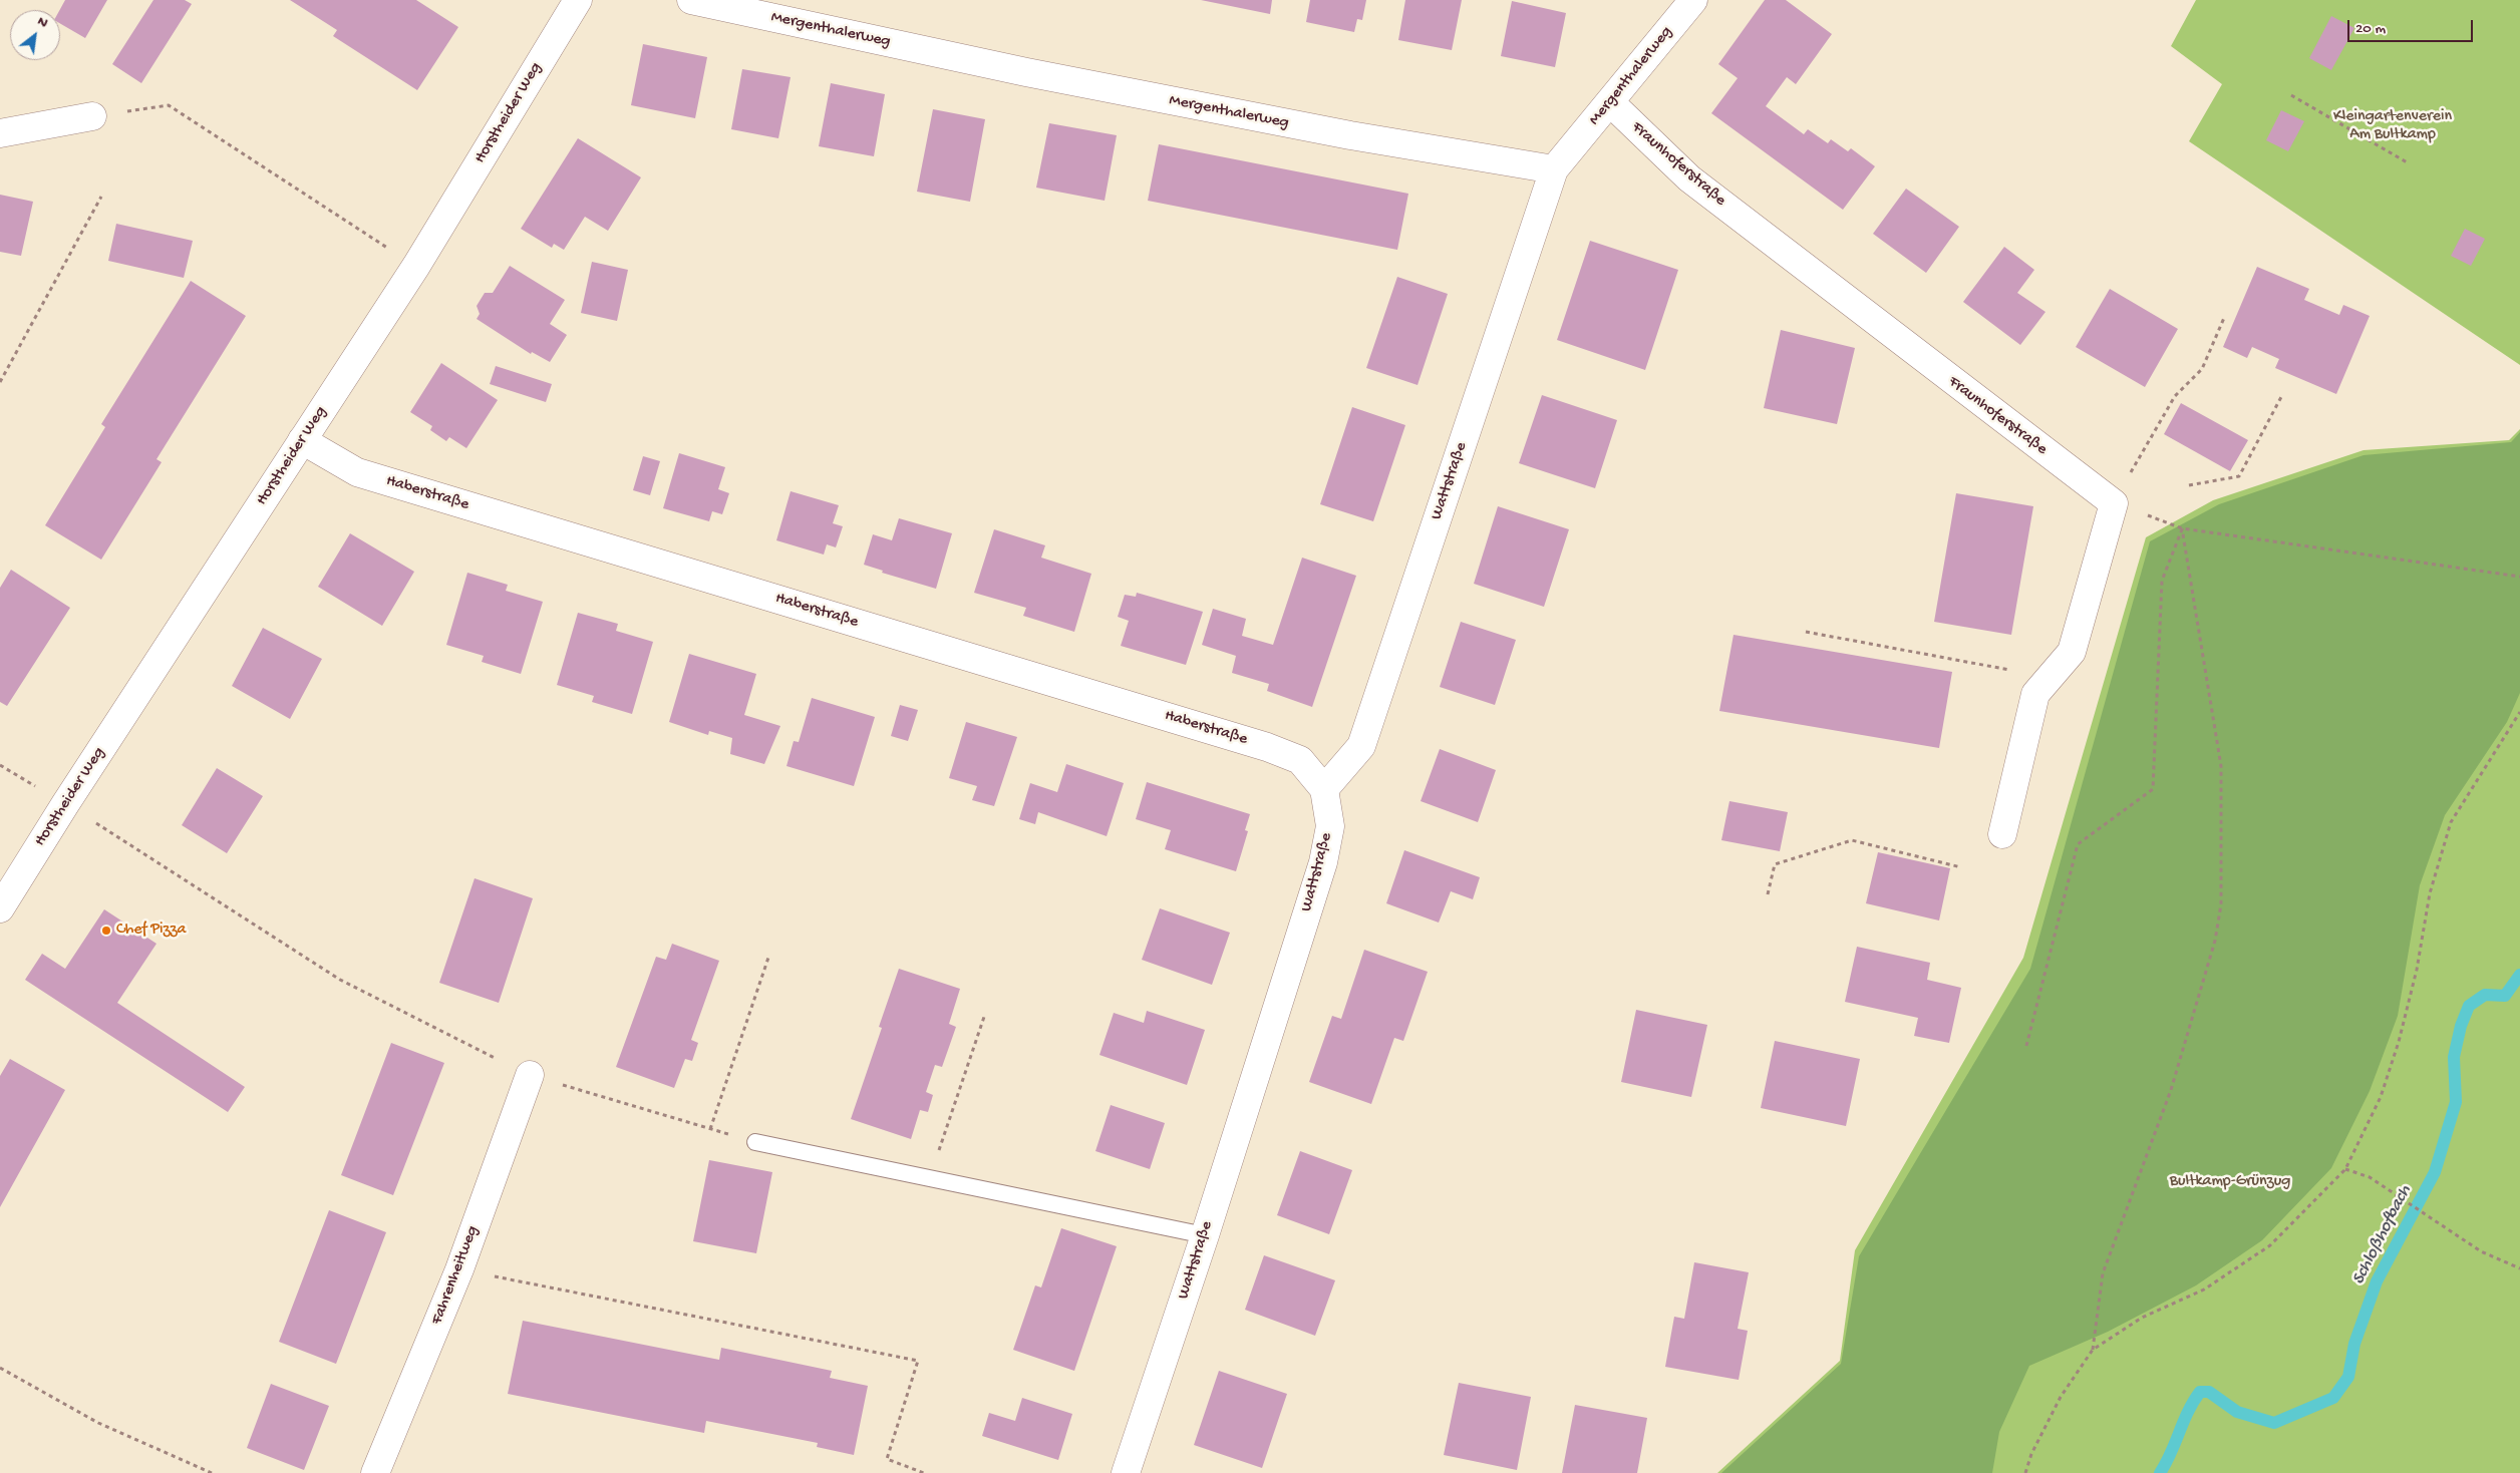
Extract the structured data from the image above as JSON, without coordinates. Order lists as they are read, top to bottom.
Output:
{
  "streets": {
    "street": [
      "Mergenthalerweg",
      "Horstheider Weg",
      "Fraunhoferstraße",
      "Wattstraße",
      "Haberstraße",
      "Fahrenheitweg"
    ]
  },
  "crossings": [
    ["Mergenthalerweg", "Fraunhoferstraße"],
    ["Mergenthalerweg", "Wattstraße"],
    ["Horstheider Weg", "Haberstraße"],
    ["Wattstraße", "Haberstraße"]
  ],
  "water": ["Schloßhofbach"],
  "parks": ["Kleingartenverein Am Bultkamp", "Bultkamp-Grünzug"],
  "places": ["Chef Pizza"],
  "scale_bar": "20 m",
  "north": "top right"
}
